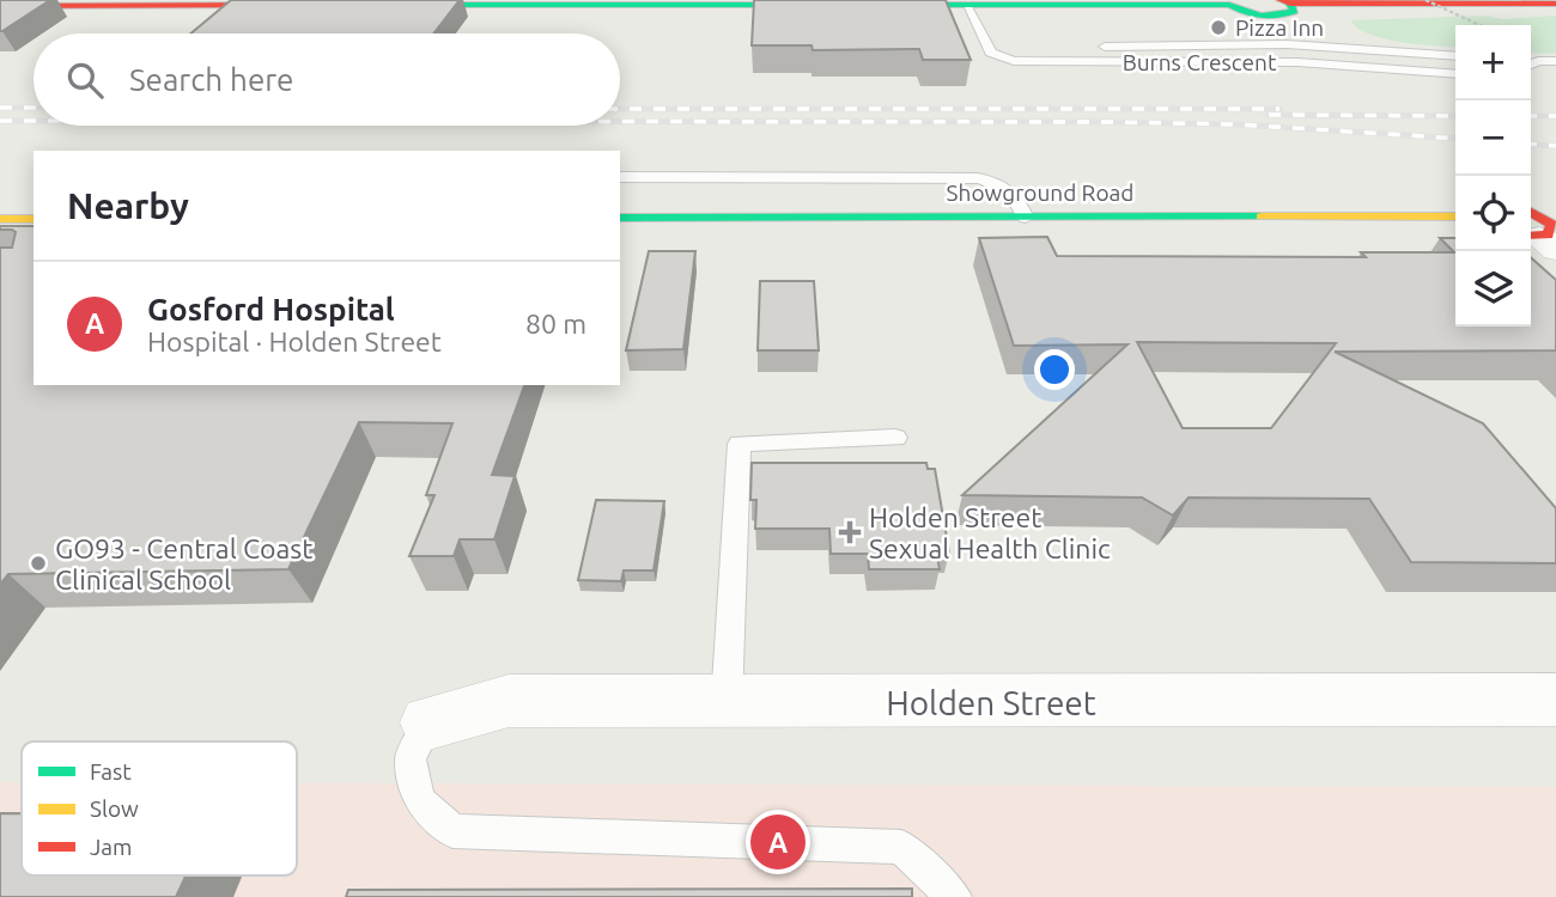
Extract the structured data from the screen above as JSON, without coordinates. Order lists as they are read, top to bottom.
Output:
{
  "streets": {
    "main road": ["Showground Road"],
    "street": ["Holden Street"],
    "lane": ["Burns Crescent"]
  },
  "places": {
    "other": ["Pizza Inn", "GO93 - Central Coast Clinical School"],
    "health": ["Holden Street Sexual Health Clinic"]
  },
  "legend": ["Fast", "Slow", "Jam"],
  "page": {
    "map_buttons": ["+", "−"],
    "search": "Search here",
    "heading": "Nearby",
    "list": [
      {
        "mark": "A",
        "name": "Gosford Hospital",
        "note": "Hospital · Holden Street",
        "value": "80 m"
      }
    ],
    "pins": "A"
  }
}
